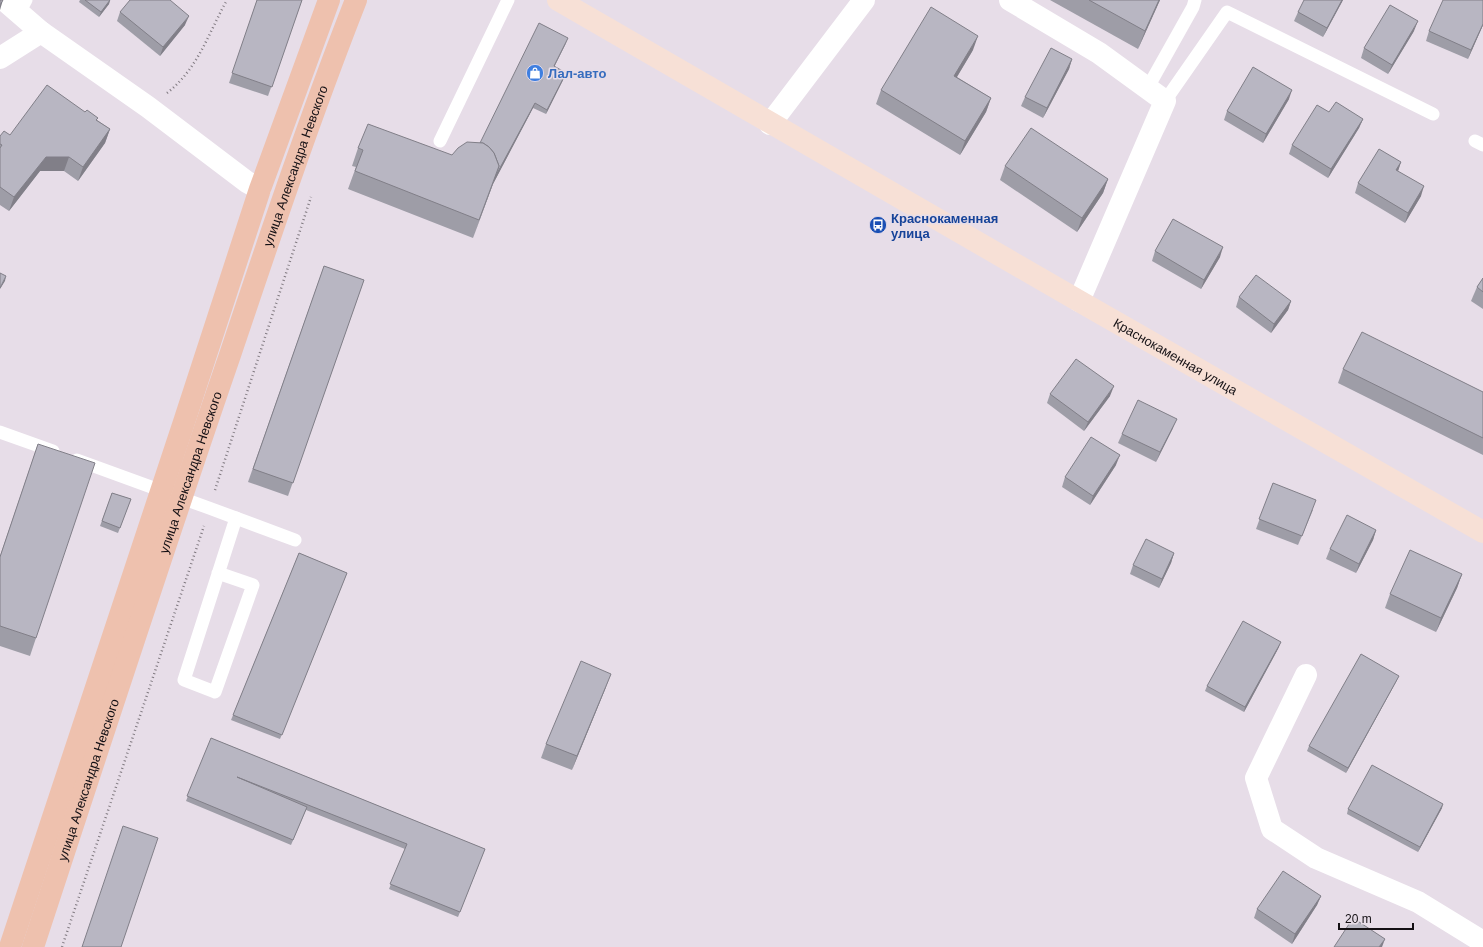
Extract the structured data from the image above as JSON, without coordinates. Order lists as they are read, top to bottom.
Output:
{
  "streets": {
    "main road": ["улица Александра Невского"],
    "street": ["Краснокаменная улица"]
  },
  "places": {
    "shop": ["Лал-авто"],
    "bus stop": ["Краснокаменная улица"]
  },
  "scale_bar": "20 m"
}
